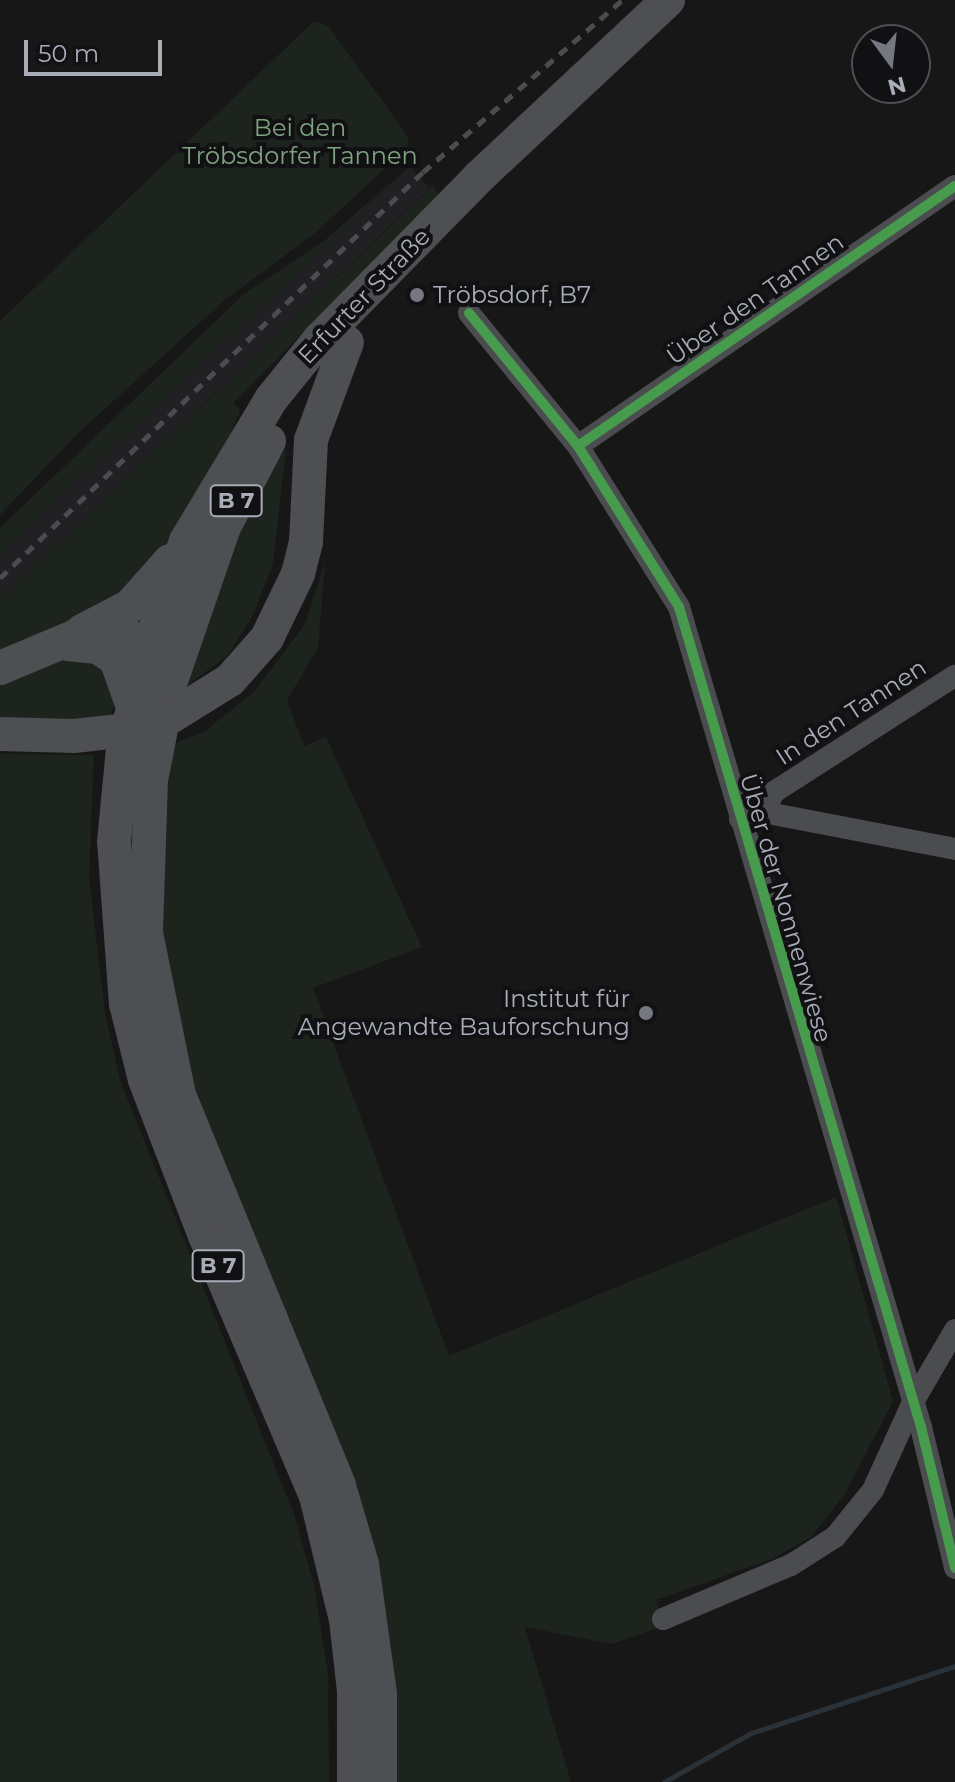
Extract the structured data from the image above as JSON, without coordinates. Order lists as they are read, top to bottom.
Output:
{
  "streets": {
    "main road": ["Erfurter Straße", "B 7"],
    "street": ["Über den Tannen", "In den Tannen", "Über der Nonnenwiese"]
  },
  "crossings": [
    ["Erfurter Straße", "B 7"],
    ["Über den Tannen", "Über der Nonnenwiese"]
  ],
  "parks": ["Bei den Tröbsdorfer Tannen"],
  "places": ["Tröbsdorf, B7", "Institut für Angewandte Bauforschung"],
  "scale_bar": "50 m",
  "north": "bottom"
}
